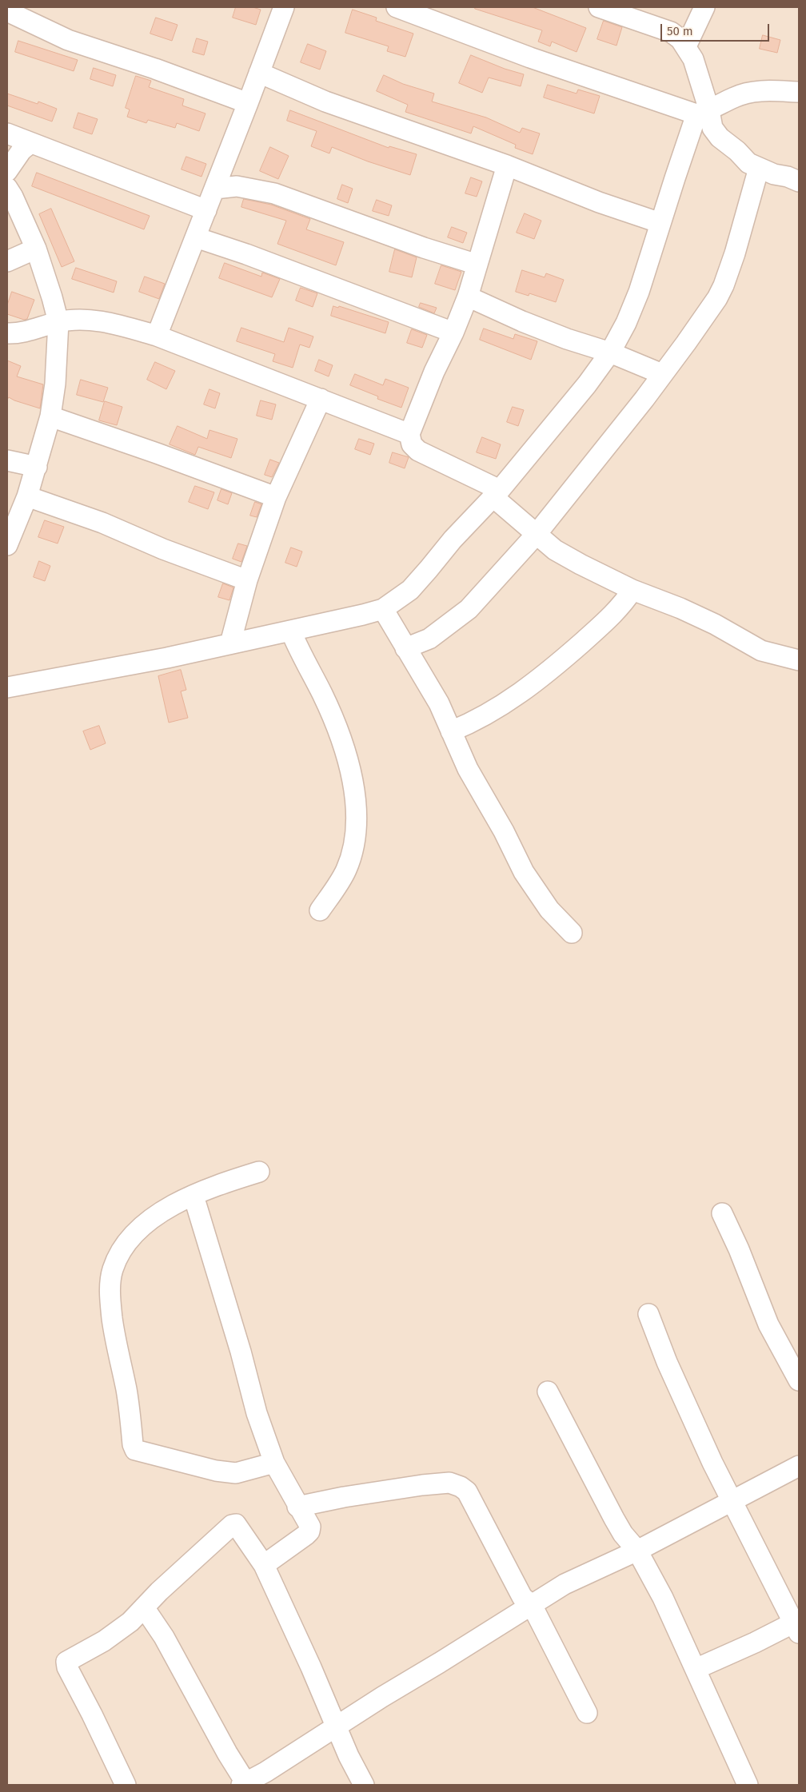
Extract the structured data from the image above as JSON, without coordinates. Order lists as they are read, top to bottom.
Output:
{
  "scale_bar": "50 m"
}
